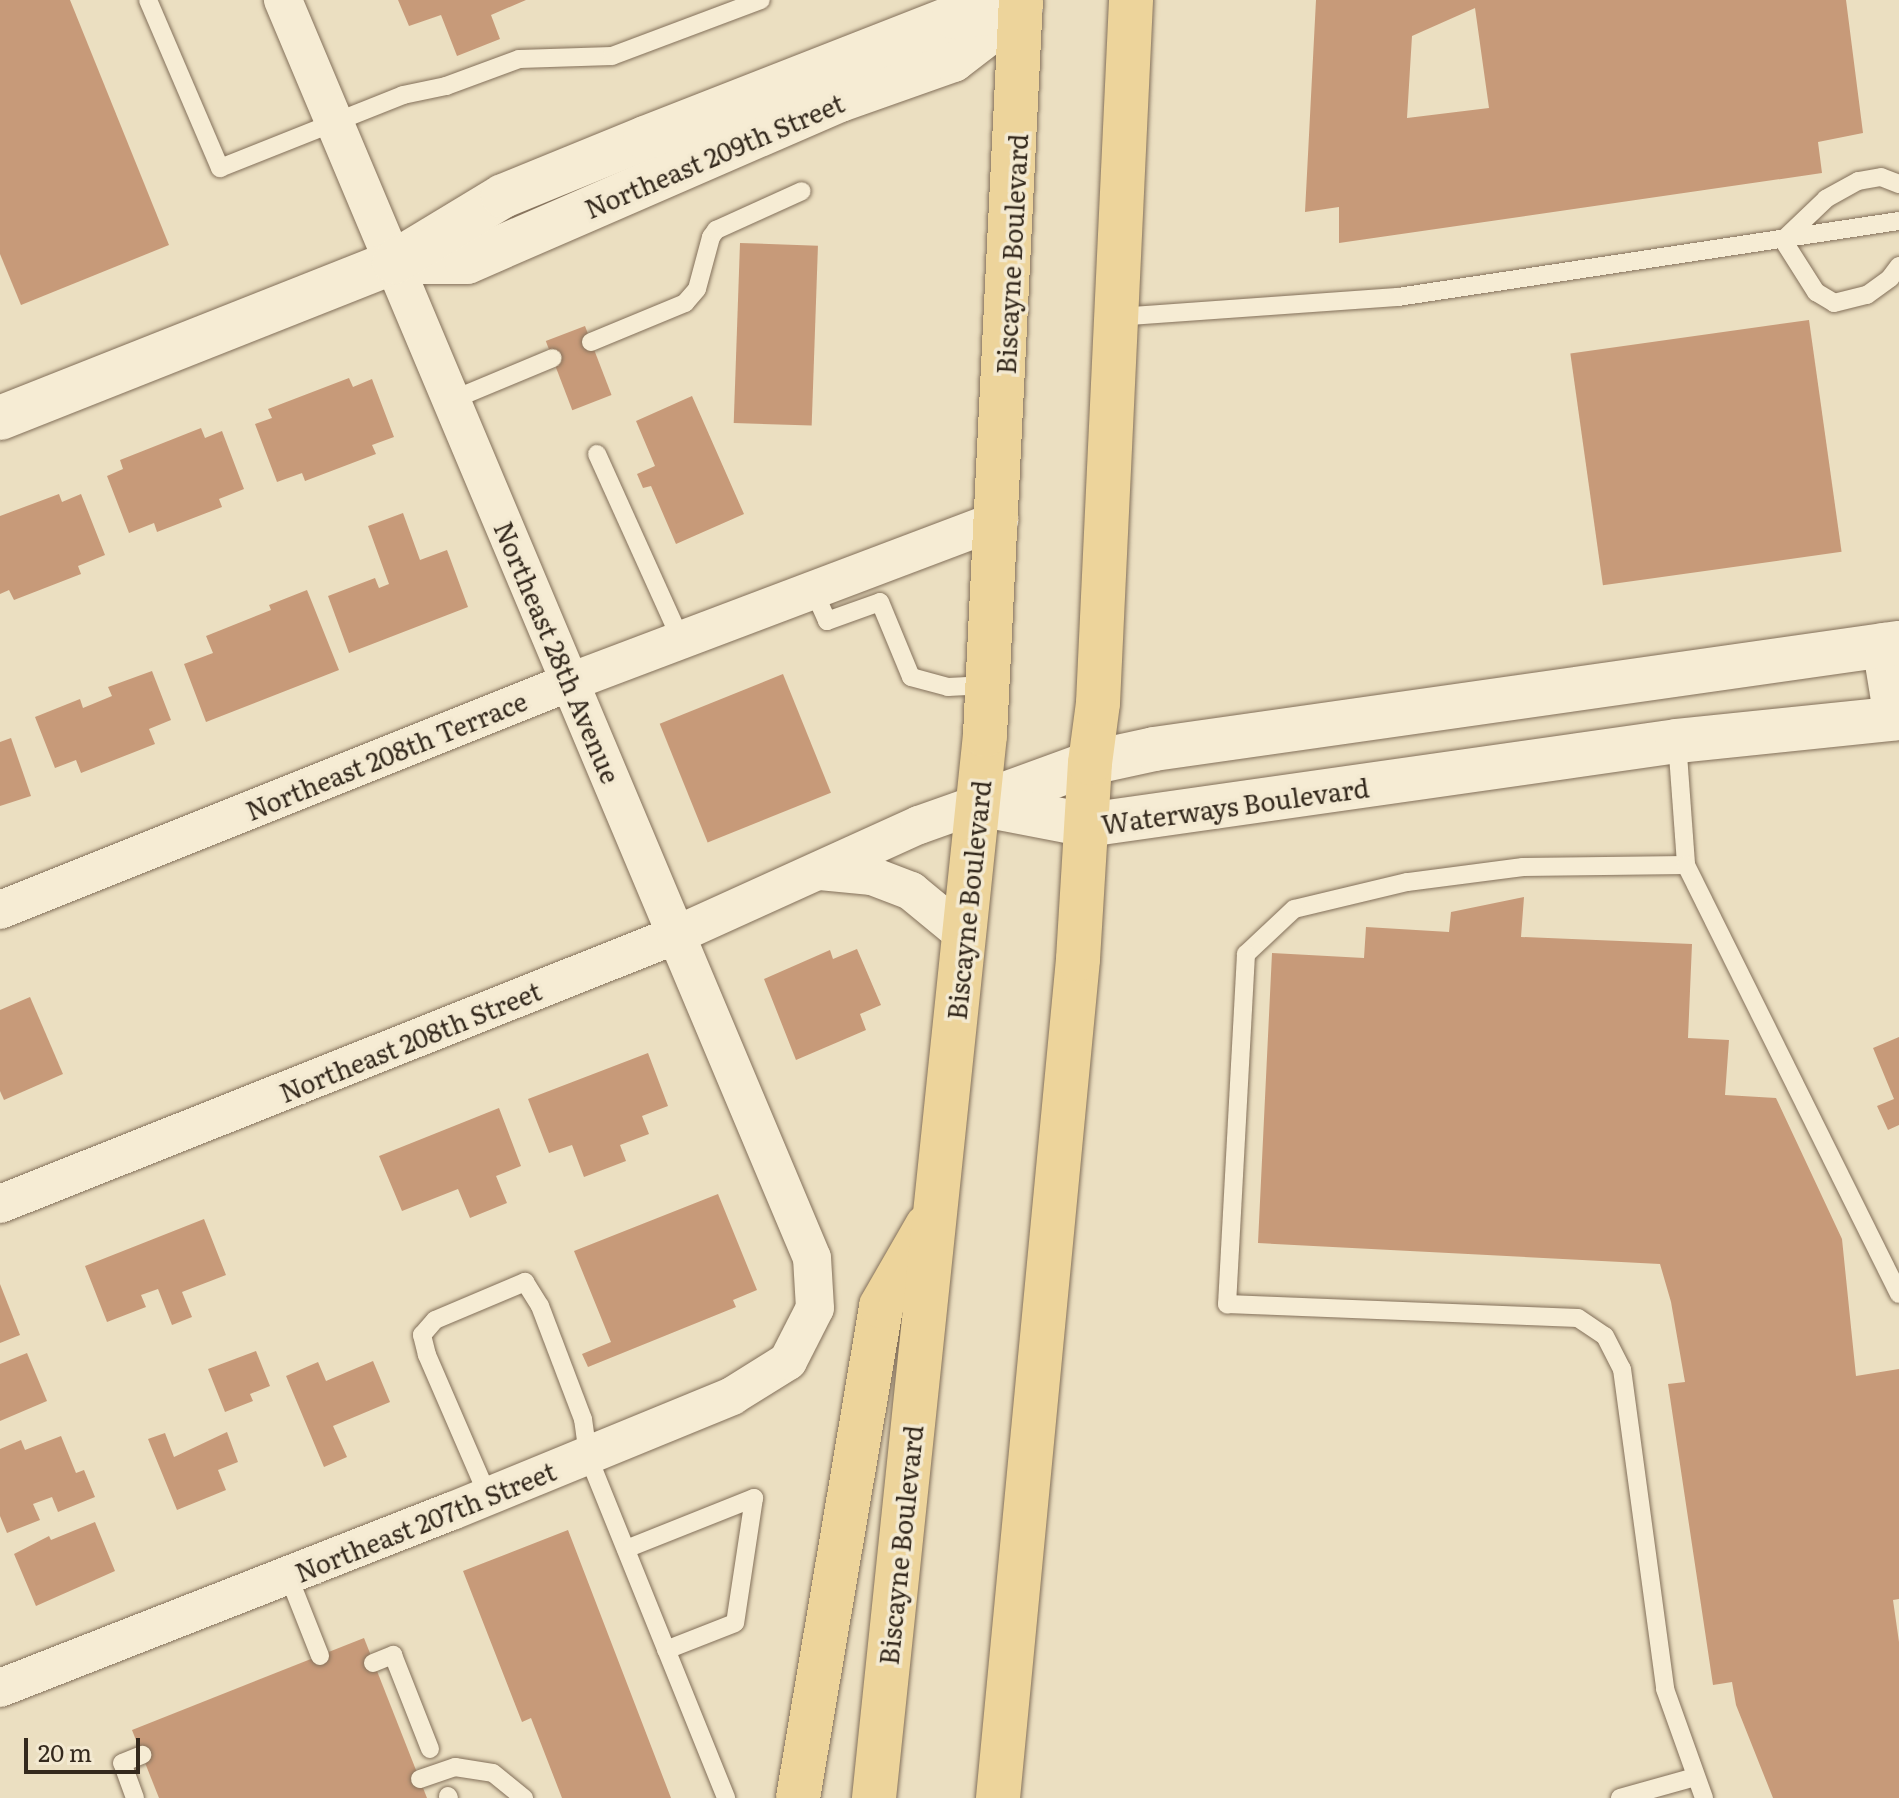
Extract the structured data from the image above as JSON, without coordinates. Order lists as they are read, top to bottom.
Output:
{
  "streets": {
    "main road": ["Biscayne Boulevard"],
    "street": [
      "Northeast 209th Street",
      "Northeast 28th Avenue",
      "Northeast 208th Terrace",
      "Waterways Boulevard",
      "Northeast 208th Street",
      "Northeast 207th Street"
    ]
  },
  "crossings": [
    ["Northeast 209th Street", "Biscayne Boulevard"],
    ["Northeast 209th Street", "Northeast 28th Avenue"],
    ["Biscayne Boulevard", "Northeast 208th Terrace"],
    ["Biscayne Boulevard", "Waterways Boulevard"],
    ["Biscayne Boulevard", "Northeast 208th Street"],
    ["Northeast 28th Avenue", "Northeast 208th Terrace"],
    ["Northeast 28th Avenue", "Northeast 208th Street"],
    ["Northeast 28th Avenue", "Northeast 207th Street"],
    ["Waterways Boulevard", "Northeast 208th Street"]
  ],
  "scale_bar": "20 m"
}
